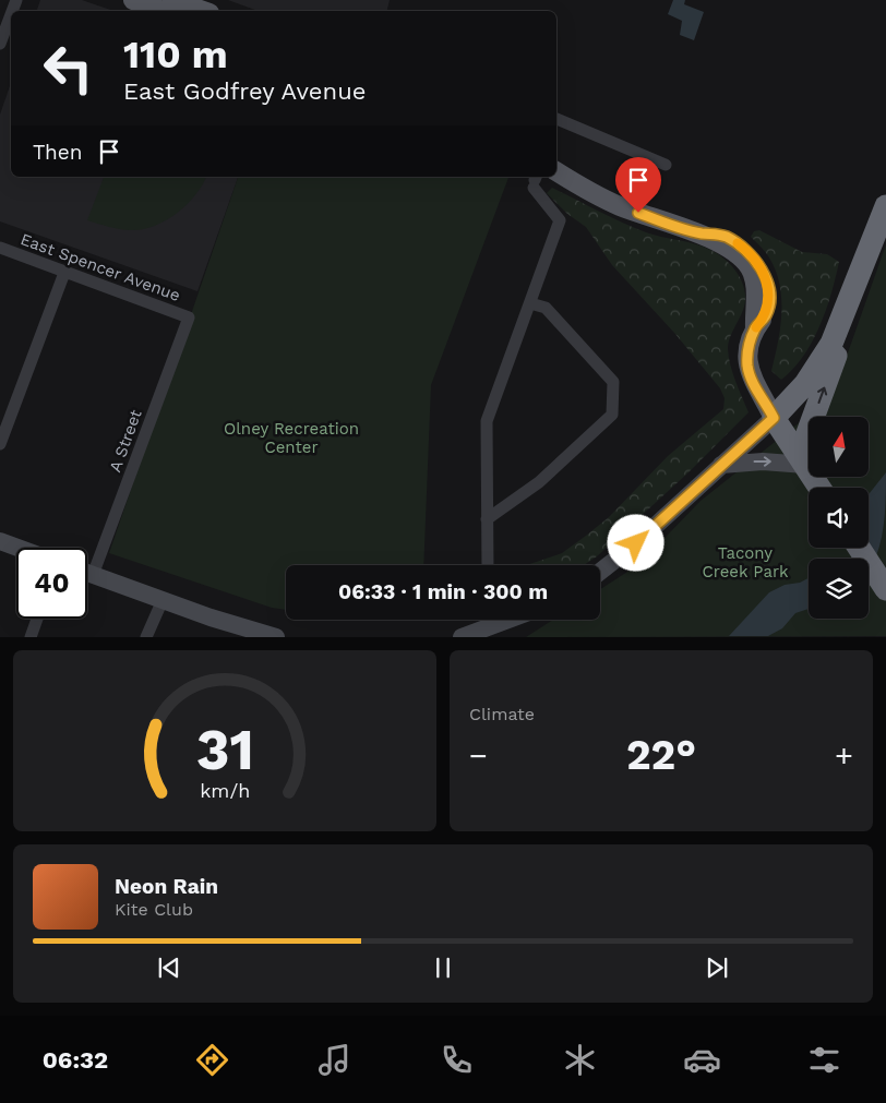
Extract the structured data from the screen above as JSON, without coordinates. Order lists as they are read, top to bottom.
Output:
{
  "streets": {
    "street": ["East Spencer Avenue", "A Street"]
  },
  "crossings": [
    ["East Spencer Avenue", "A Street"]
  ],
  "parks": ["Olney Recreation Center", "Tacony Creek Park"],
  "north": "top",
  "page": {
    "turn": ["110 m", "East Godfrey Avenue"],
    "then": "Then",
    "limit": "40",
    "trip": "06:33 · 1 min · 300 m",
    "tile": "Climate",
    "heat": ["−", "22°", "+"],
    "song": ["Neon Rain", "Kite Club"],
    "tabs": "06:32",
    "gauge": ["31", "km/h"]
  }
}
